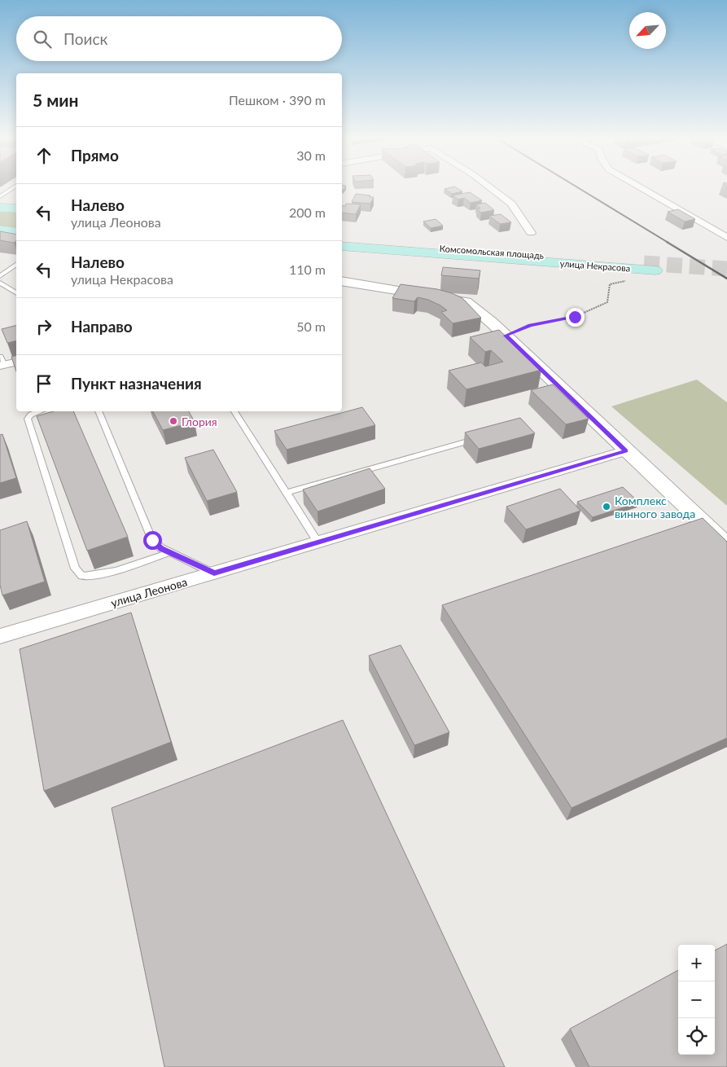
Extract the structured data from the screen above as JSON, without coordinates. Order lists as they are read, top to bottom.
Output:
{
  "streets": {
    "main road": ["Комсомольская площадь", "улица Некрасова"],
    "street": ["улица Леонова"]
  },
  "crossings": [
    ["Комсомольская площадь", "улица Некрасова"]
  ],
  "places": ["Глория", "Комплекс винного завода"],
  "north": "bottom left",
  "page": {
    "search": "Поиск",
    "heading": ["5 мин", "Пешком · 390 m"],
    "list": [
      ["Прямо", "30 m"],
      ["Налево", "улица Леонова", "200 m"],
      ["Налево", "улица Некрасова", "110 m"],
      ["Направо", "50 m"],
      "Пункт назначения"
    ],
    "map_buttons": ["+", "−"]
  }
}
